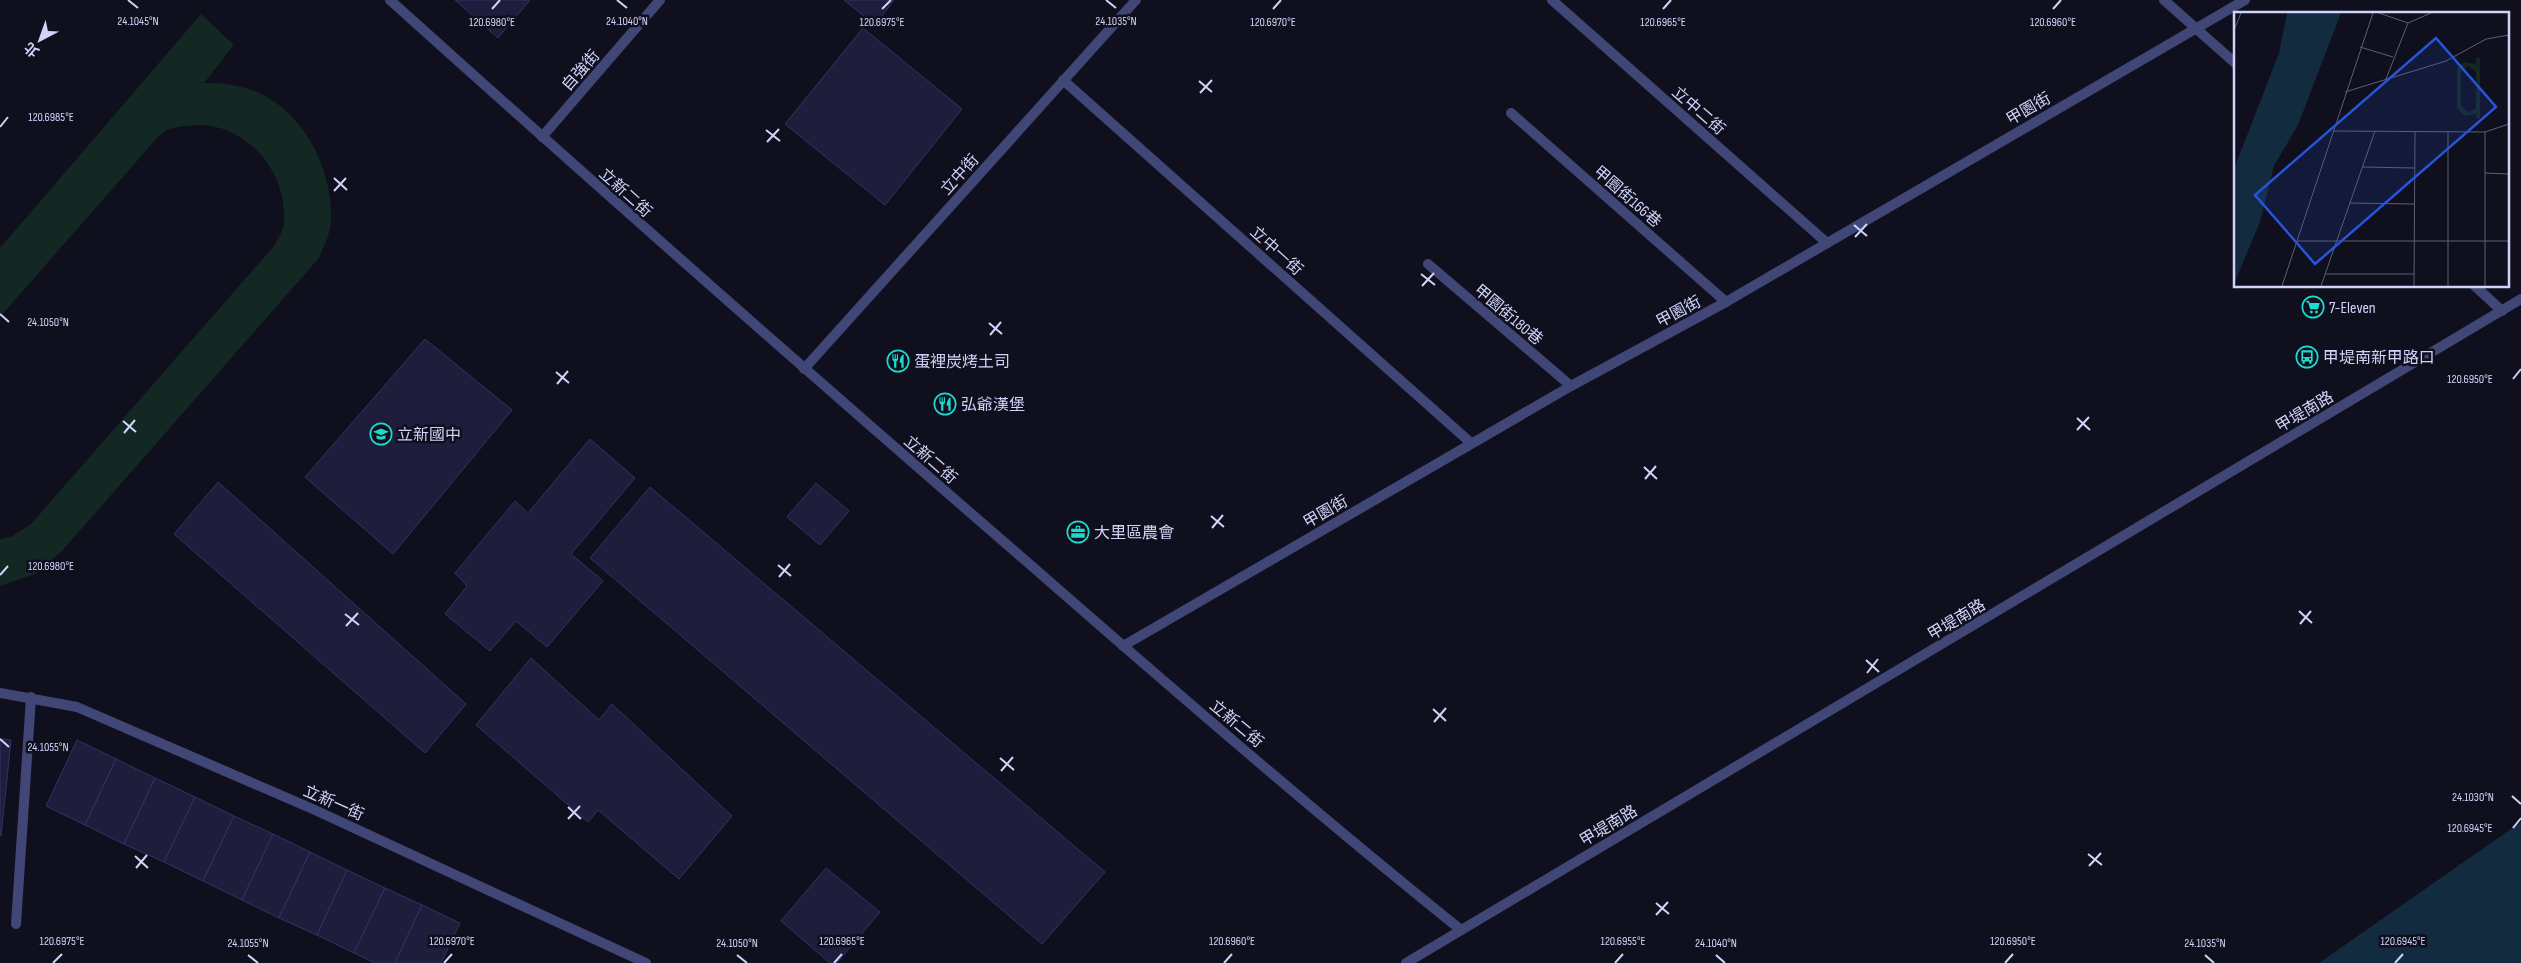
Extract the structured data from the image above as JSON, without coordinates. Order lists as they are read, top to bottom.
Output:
{
  "streets": {
    "street": [
      "自強街",
      "甲園街",
      "立中二街",
      "立中街",
      "立新二街",
      "甲園街166巷",
      "立中一街",
      "甲園街180巷",
      "甲堤南路",
      "立新一街"
    ]
  },
  "crossings": [
    ["自強街", "立新二街"],
    ["甲園街", "立中二街"],
    ["甲園街", "立新二街"],
    ["甲園街", "甲園街166巷"],
    ["甲園街", "立中一街"],
    ["甲園街", "甲園街180巷"],
    ["立中街", "立新二街"],
    ["立中街", "立中一街"],
    ["立新二街", "甲堤南路"]
  ],
  "places": {
    "supermarket": ["7-Eleven"],
    "bus stop": ["甲堤南新甲路口"],
    "restaurant": ["蛋裡炭烤土司", "弘爺漢堡"],
    "school or university": ["立新國中"],
    "office": ["大里區農會"]
  },
  "north": "bottom left",
  "coordinates": [
    "24.1035°N",
    "24.1045°N",
    "24.1040°N",
    "120.6980°E",
    "120.6975°E",
    "120.6970°E",
    "120.6965°E",
    "120.6960°E",
    "120.6985°E",
    "24.1050°N",
    "120.6950°E",
    "24.1055°N",
    "24.1030°N",
    "120.6945°E",
    "120.6955°E"
  ]
}
